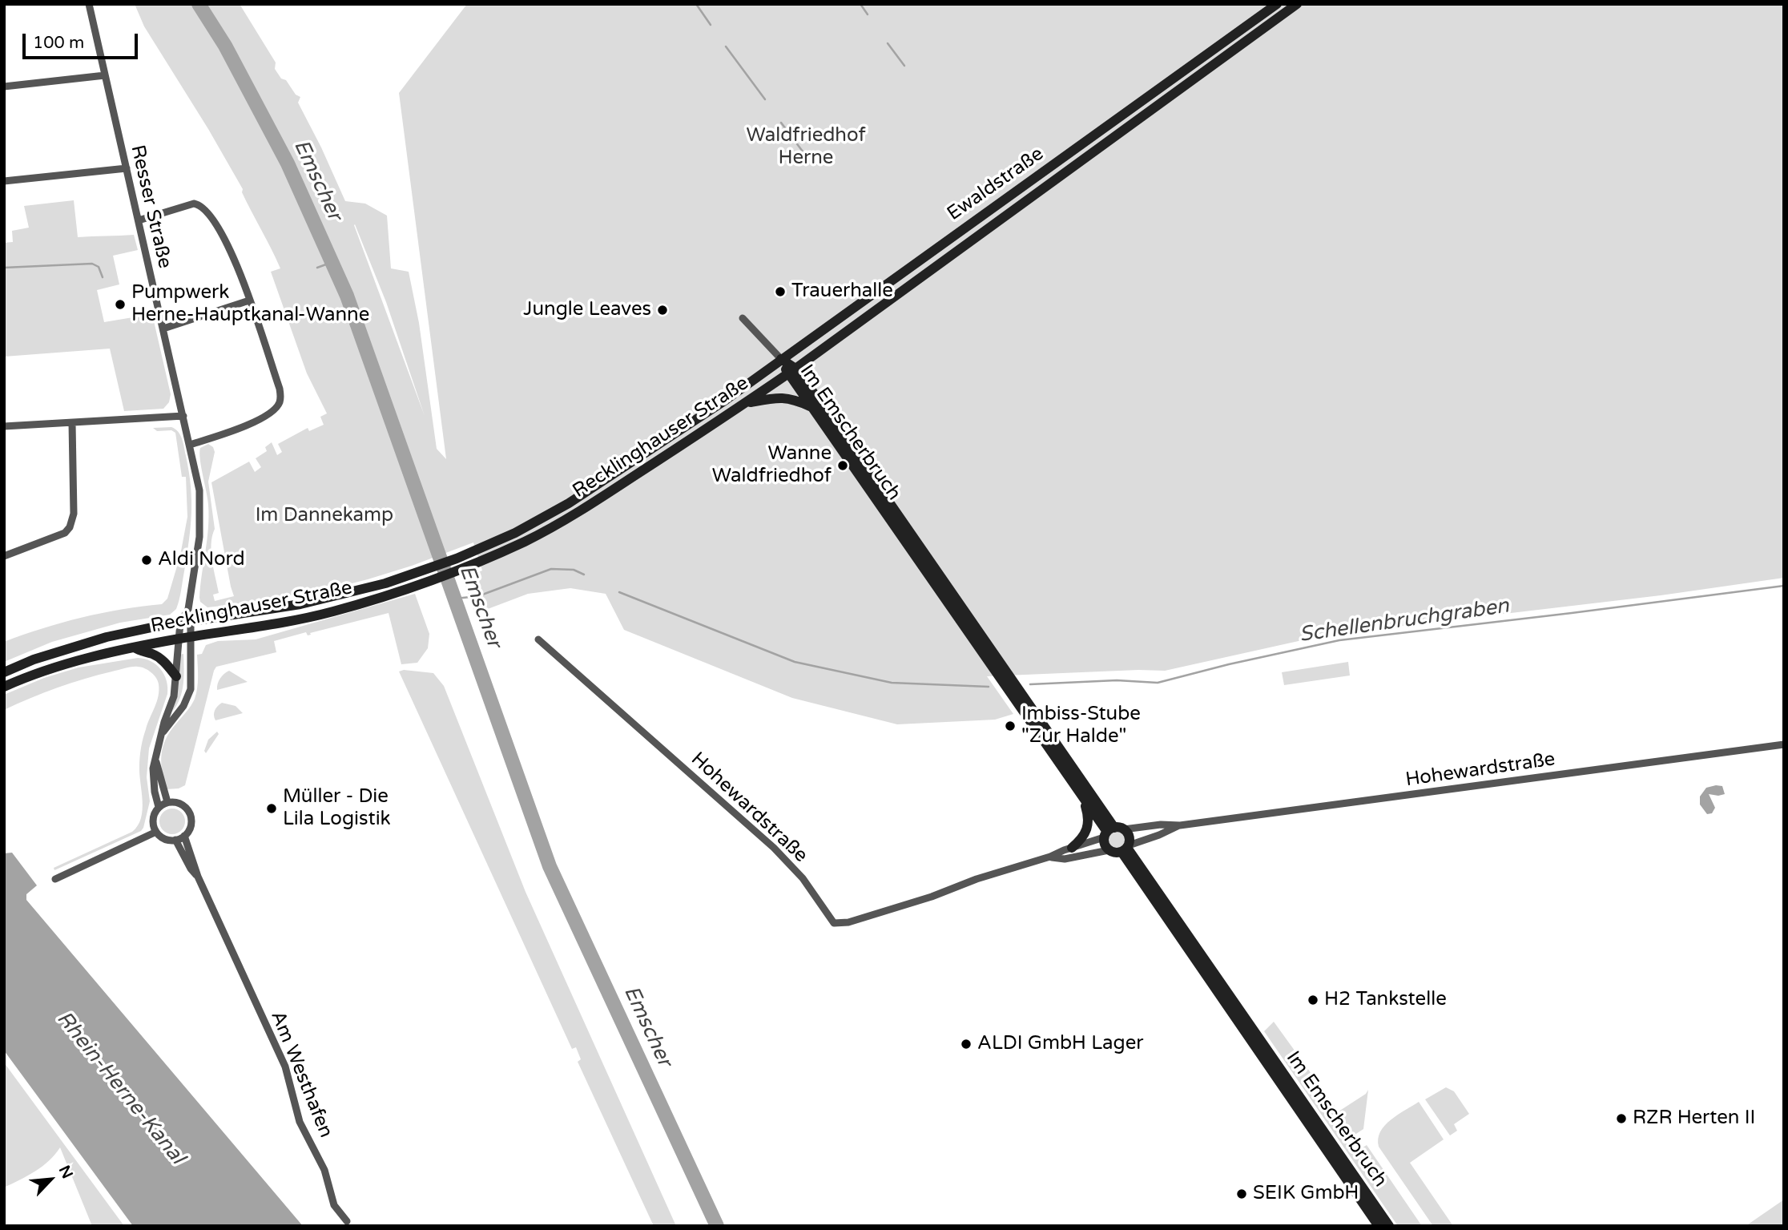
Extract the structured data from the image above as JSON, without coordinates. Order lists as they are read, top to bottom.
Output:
{
  "streets": {
    "main road": ["Ewaldstraße", "Im Emscherbruch", "Recklinghauser Straße"],
    "street": ["Resser Straße", "Hohewardstraße", "Am Westhafen"]
  },
  "crossings": [
    ["Ewaldstraße", "Im Emscherbruch"],
    ["Ewaldstraße", "Recklinghauser Straße"],
    ["Resser Straße", "Recklinghauser Straße"],
    ["Im Emscherbruch", "Recklinghauser Straße"],
    ["Im Emscherbruch", "Hohewardstraße"]
  ],
  "water": ["Emscher", "Schellenbruchgraben", "Rhein-Herne-Kanal"],
  "parks": ["Waldfriedhof Herne", "Im Dannekamp"],
  "places": [
    "Trauerhalle",
    "Pumpwerk Herne-Hauptkanal-Wanne",
    "Jungle Leaves",
    "Wanne Waldfriedhof",
    "Aldi Nord",
    "Imbiss-Stube \"Zur Halde\"",
    "Müller - Die Lila Logistik",
    "H2 Tankstelle",
    "ALDI GmbH Lager",
    "RZR Herten II",
    "SEIK GmbH"
  ],
  "scale_bar": "100 m",
  "north": "top right"
}
